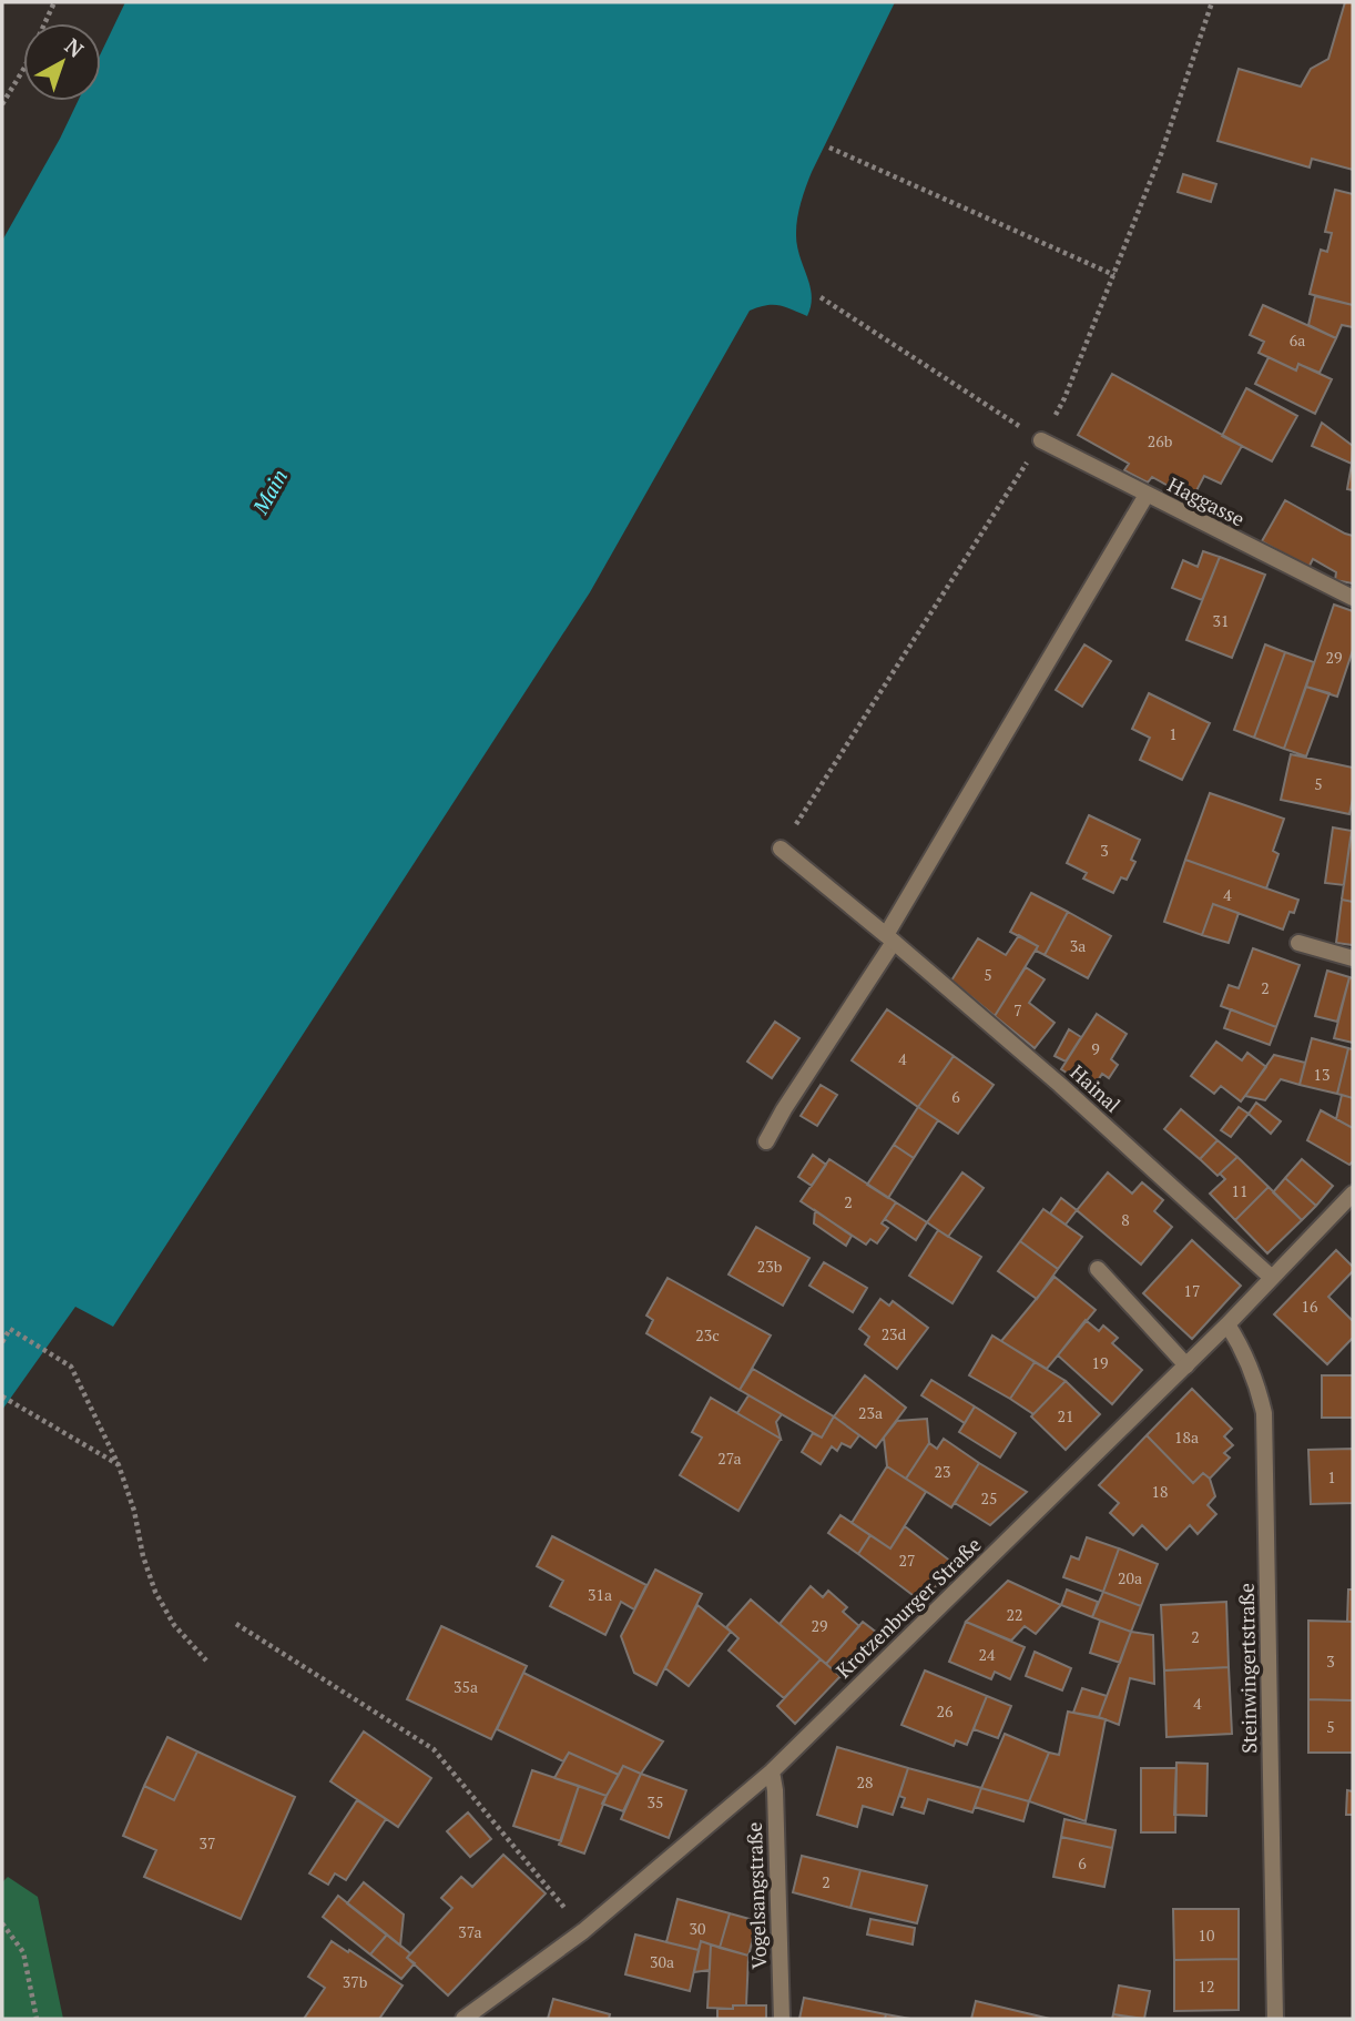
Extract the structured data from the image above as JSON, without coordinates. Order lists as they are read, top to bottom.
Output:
{
  "streets": {
    "street": [
      "Haggasse",
      "Hainal",
      "Krotzenburger Straße",
      "Steinwingertstraße",
      "Vogelsangstraße"
    ]
  },
  "crossings": [
    ["Hainal", "Krotzenburger Straße"],
    ["Krotzenburger Straße", "Steinwingertstraße"],
    ["Krotzenburger Straße", "Vogelsangstraße"]
  ],
  "water": ["Main"],
  "house_numbers": [
    "6a",
    "26b",
    "31",
    "29",
    "1",
    "5",
    "3",
    "4",
    "3a",
    "5",
    "2",
    "7",
    "9",
    "4",
    "13",
    "6",
    "11",
    "2",
    "8",
    "23b",
    "17",
    "16",
    "23d",
    "23c",
    "19",
    "23a",
    "21",
    "18a",
    "27a",
    "23",
    "1",
    "18",
    "25",
    "27",
    "20a",
    "31a",
    "22",
    "29",
    "2",
    "24",
    "3",
    "35a",
    "4",
    "26",
    "5",
    "28",
    "35",
    "37",
    "6",
    "2",
    "30",
    "37a",
    "10",
    "30a",
    "37b",
    "12"
  ],
  "north": "top right"
}
